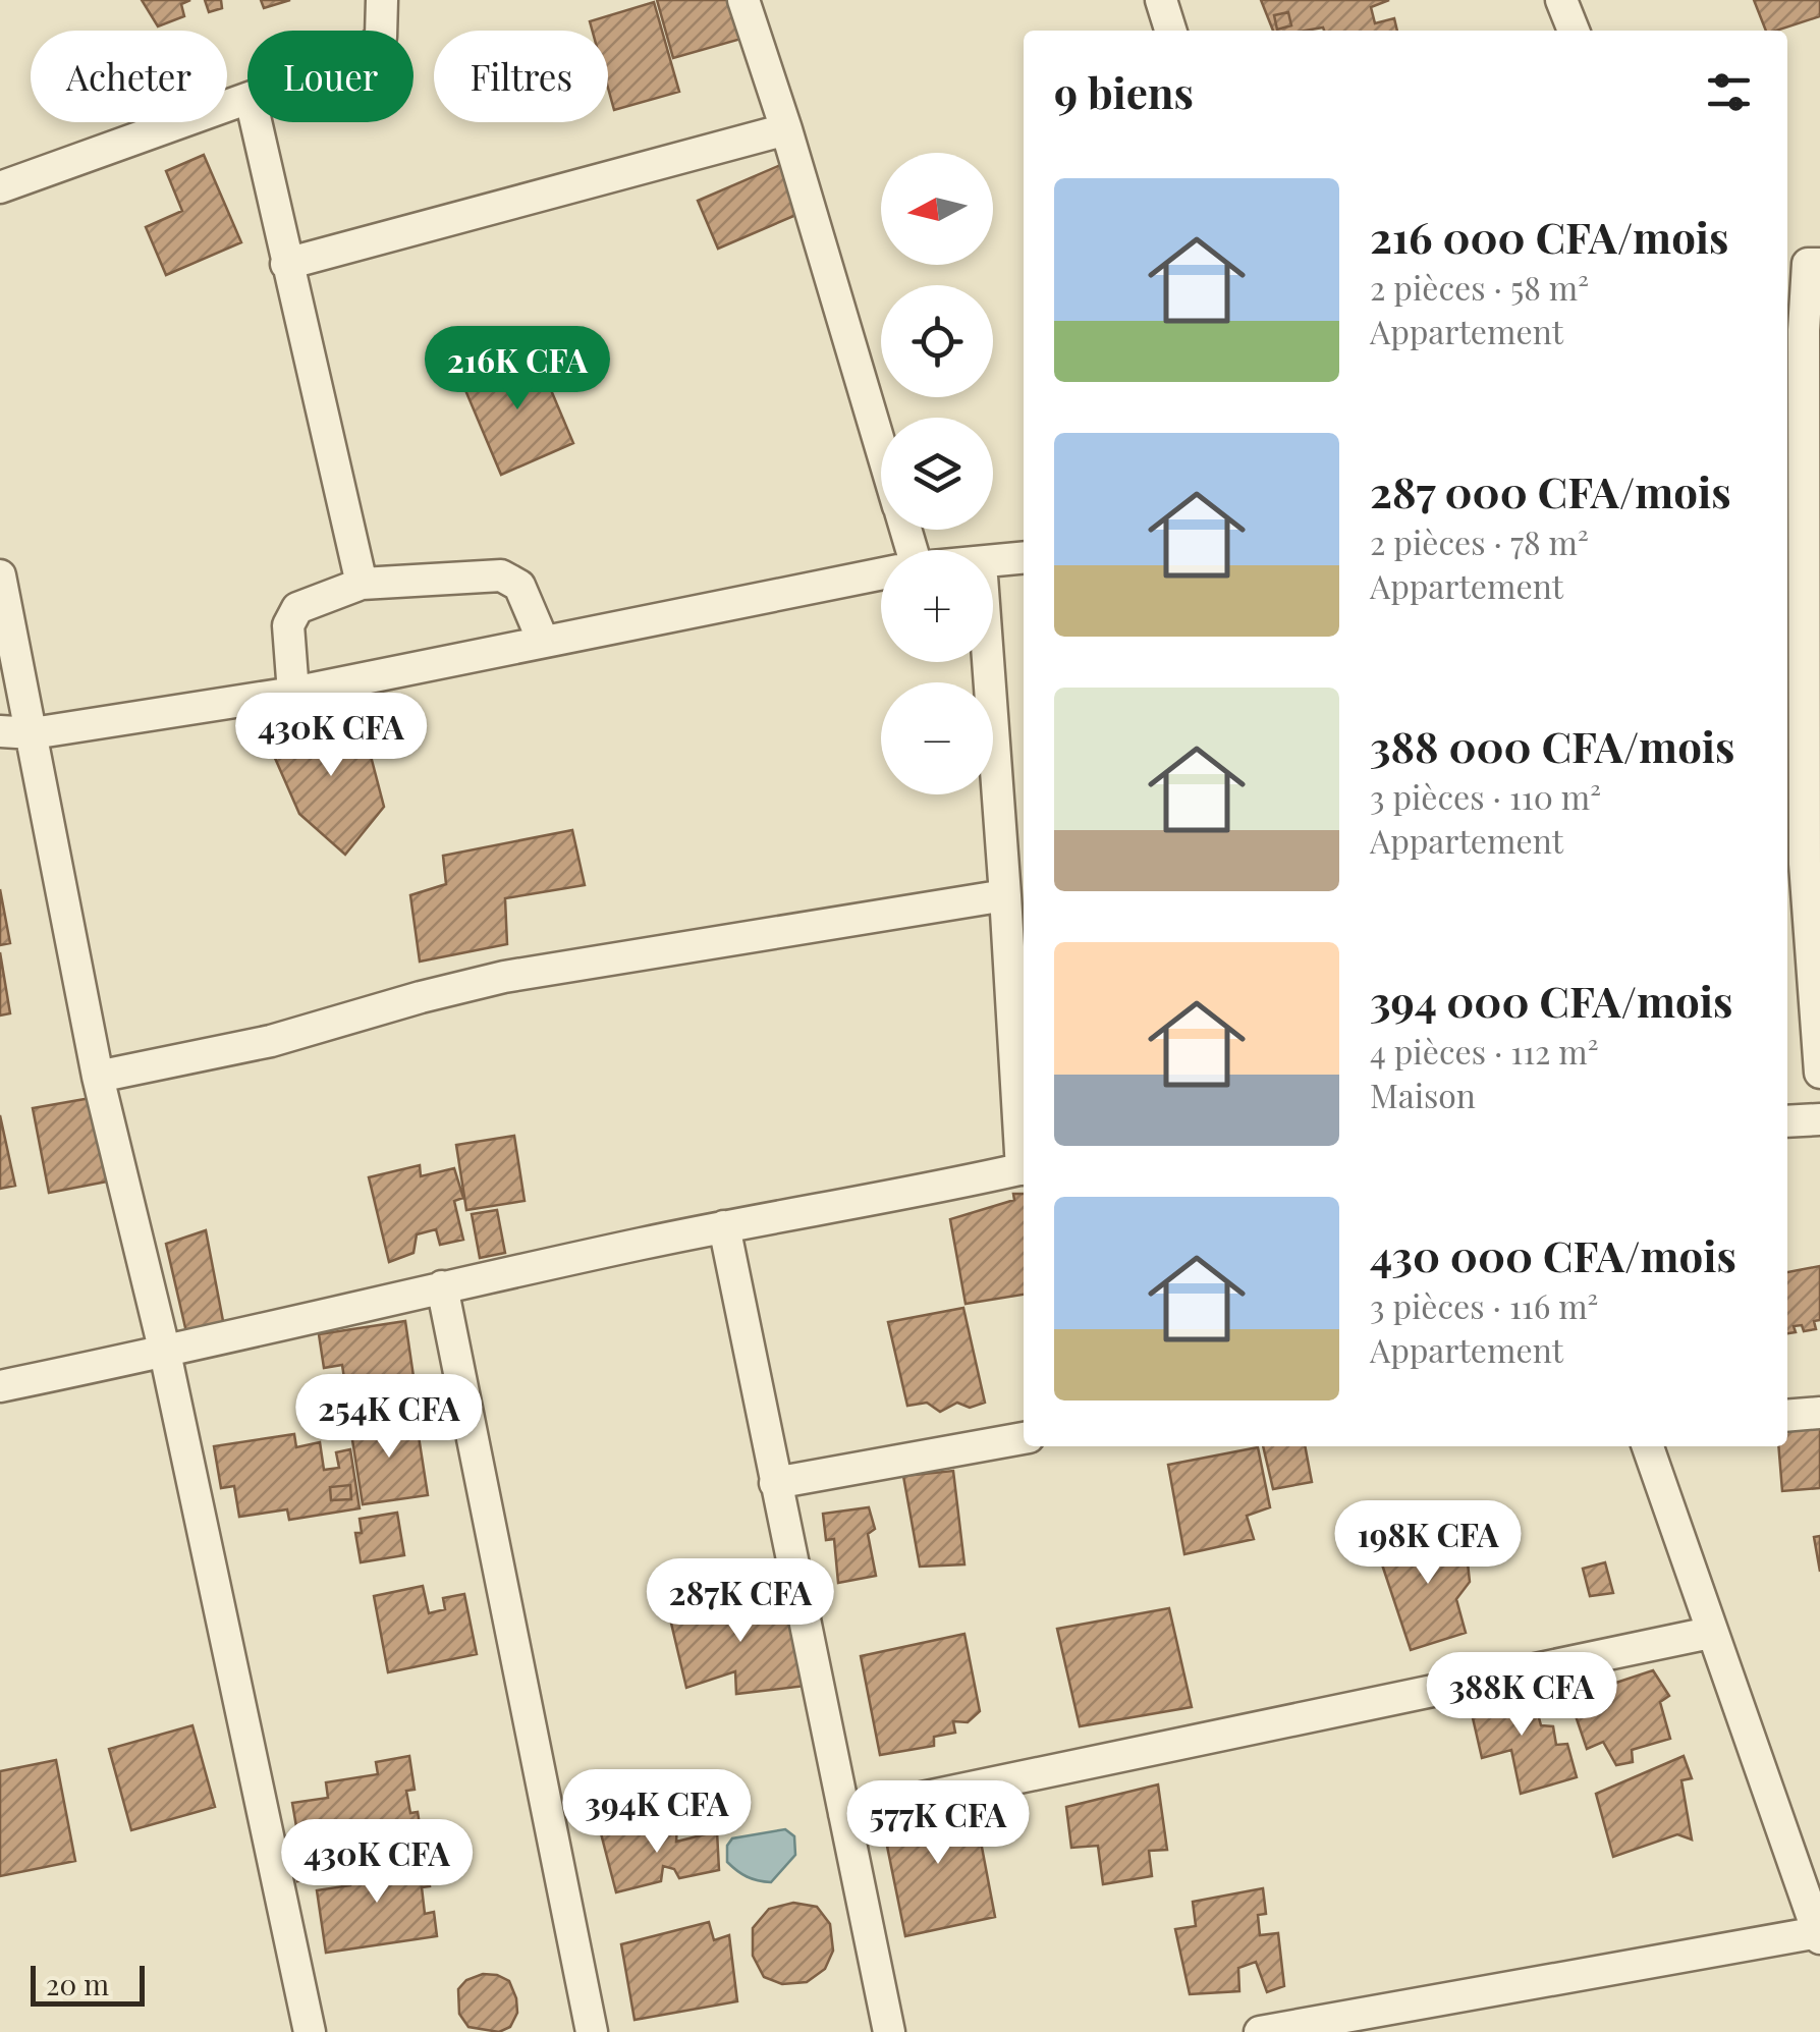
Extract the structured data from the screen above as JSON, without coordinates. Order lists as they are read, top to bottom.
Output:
{
  "scale_bar": "20 m",
  "north": "left",
  "page": {
    "chip": ["Acheter", "Louer", "Filtres"],
    "heading": "9 biens",
    "map_buttons": ["+", "−"],
    "list": [
      {
        "name": "216 000 CFA/mois",
        "note": "2 pièces · 58 m² · Appartement"
      },
      {
        "name": "287 000 CFA/mois",
        "note": "2 pièces · 78 m² · Appartement"
      },
      {
        "name": "388 000 CFA/mois",
        "note": "3 pièces · 110 m² · Appartement"
      },
      {
        "name": "394 000 CFA/mois",
        "note": "4 pièces · 112 m² · Maison"
      },
      {
        "name": "430 000 CFA/mois",
        "note": "3 pièces · 116 m² · Appartement"
      }
    ],
    "price": [
      "216K CFA",
      "430K CFA",
      "254K CFA",
      "198K CFA",
      "287K CFA",
      "388K CFA",
      "394K CFA",
      "577K CFA",
      "430K CFA"
    ],
    "scale": "20 m"
  }
}
